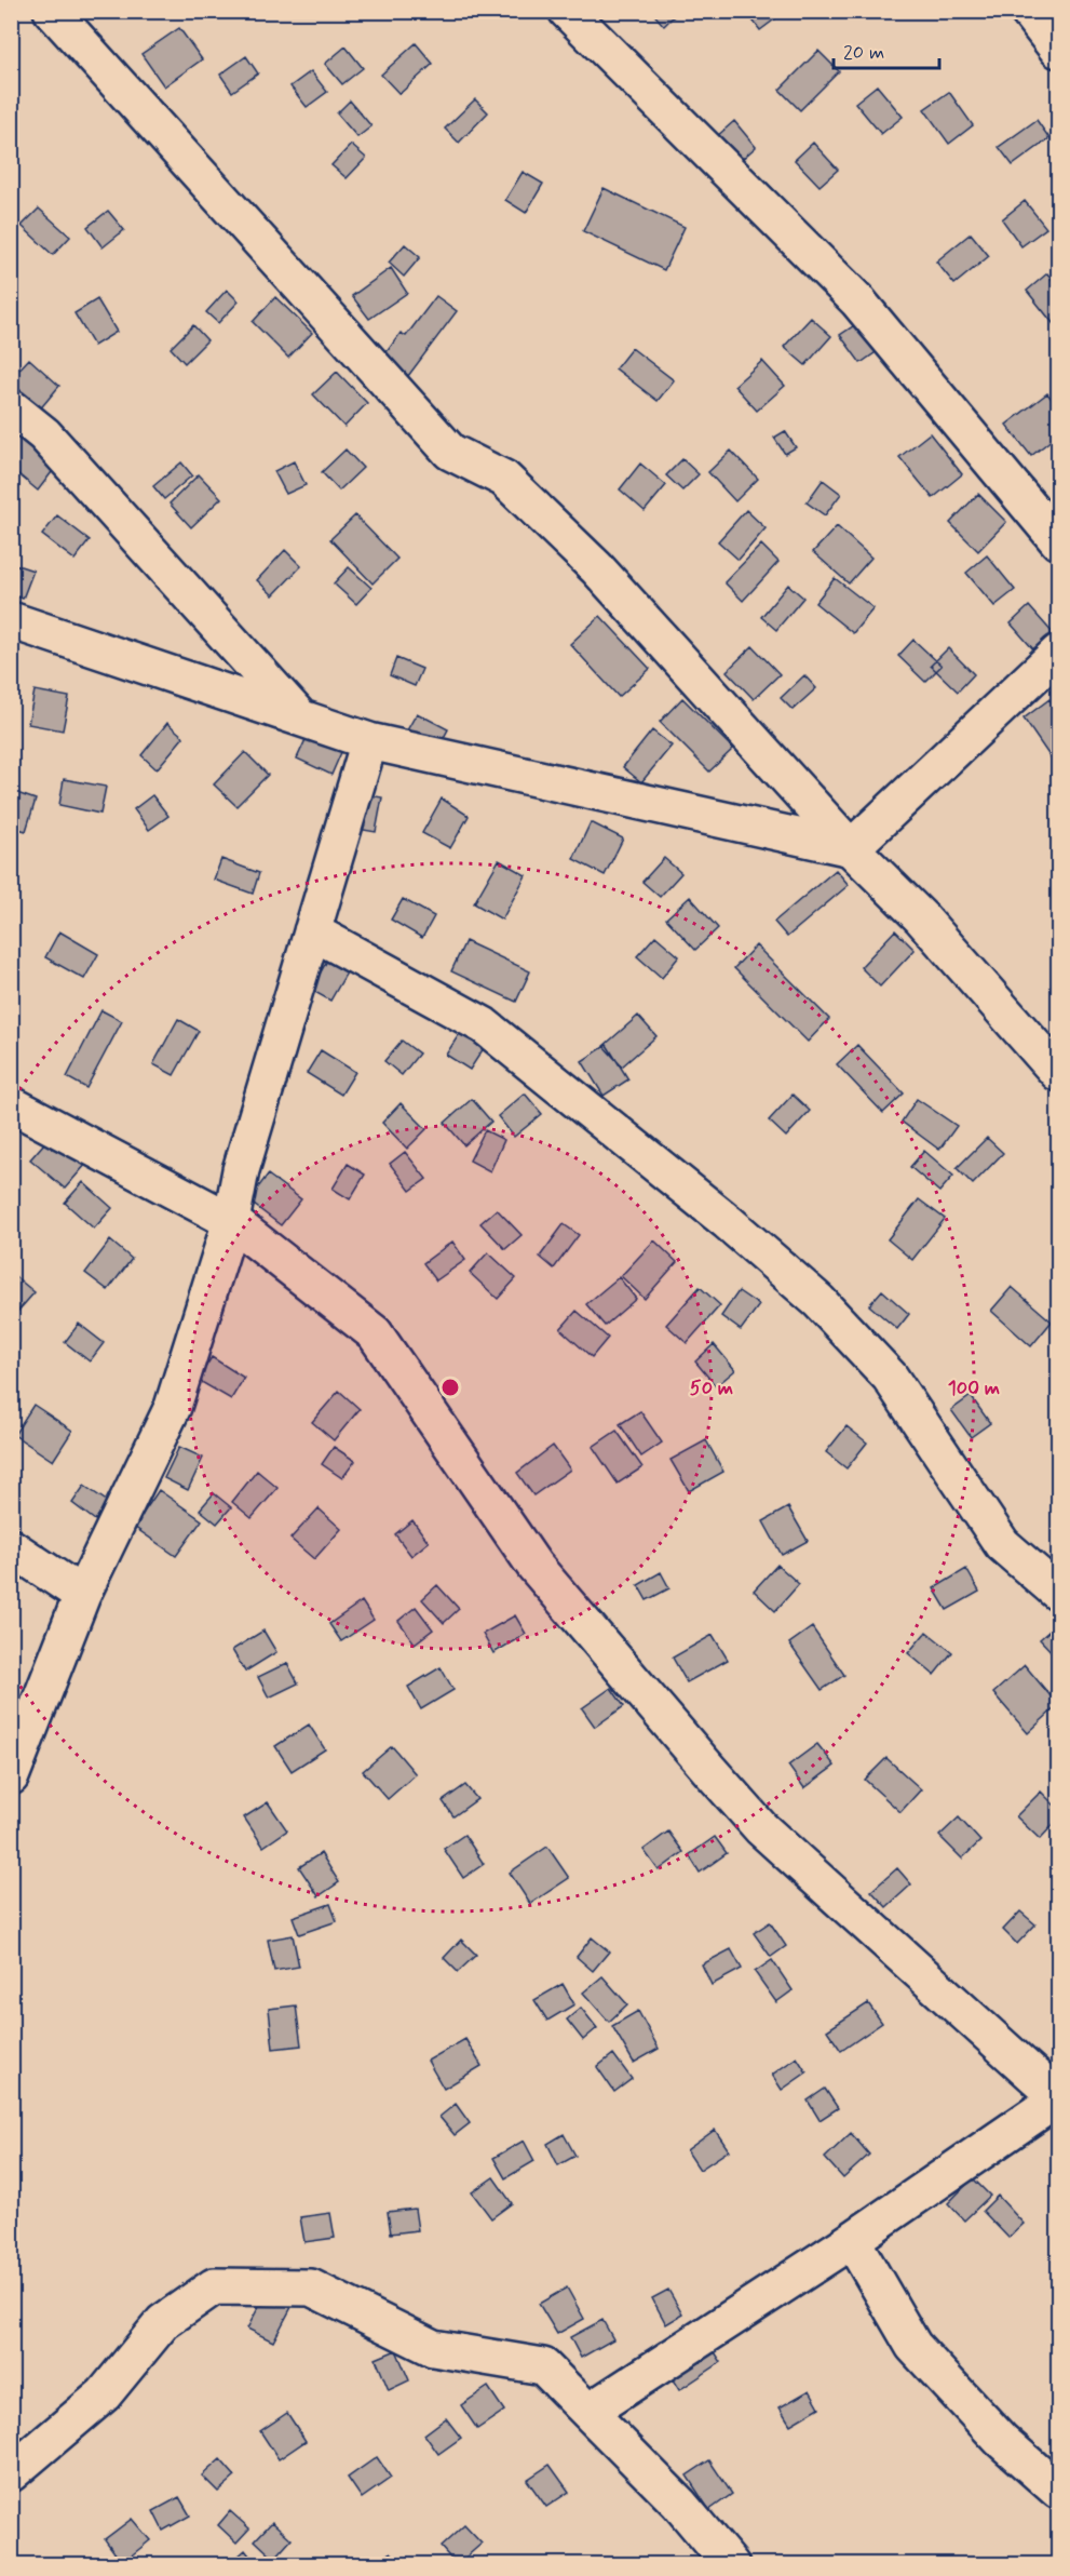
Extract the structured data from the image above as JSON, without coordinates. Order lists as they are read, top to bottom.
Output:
{
  "scale_bar": "20 m",
  "rings": ["50 m", "100 m"]
}
